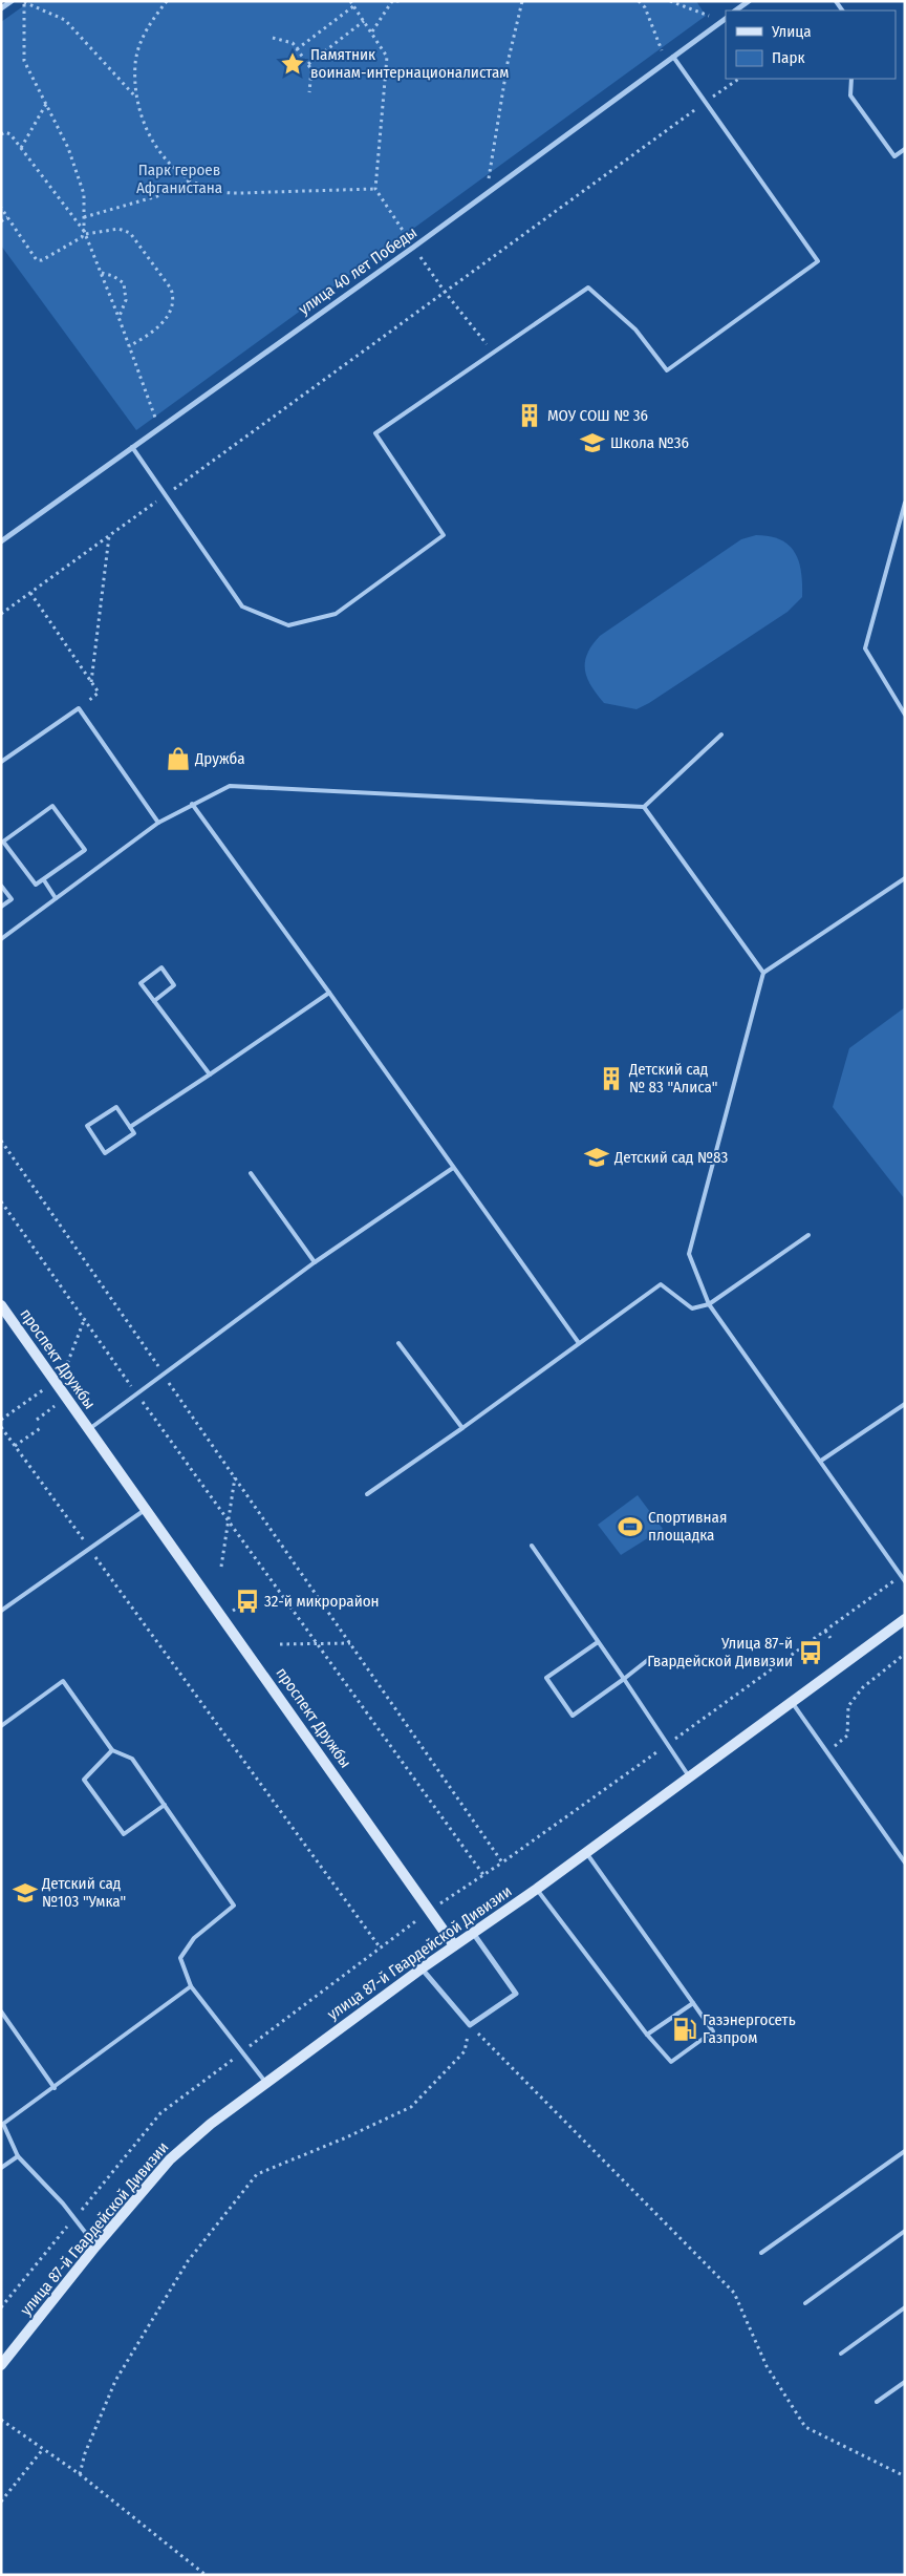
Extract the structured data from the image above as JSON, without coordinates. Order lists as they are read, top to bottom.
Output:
{
  "streets": {
    "street": ["улица 40 лет Победы", "проспект Дружбы", "улица 87-й Гвардейской Дивизии"]
  },
  "crossings": [
    ["проспект Дружбы", "улица 87-й Гвардейской Дивизии"]
  ],
  "parks": ["Парк героев Афганистана"],
  "places": {
    "place": ["Памятник воинам-интернационалистам"],
    "building": ["МОУ СОШ № 36", "Детский сад № 83 \"Алиса\""],
    "school or university": ["Школа №36", "Детский сад №83", "Детский сад №103 \"Умка\""],
    "shop": ["Дружба"],
    "sports": ["Спортивная площадка"],
    "bus stop": ["32-й микрорайон", "Улица 87-й Гвардейской Дивизии"],
    "fuel station": ["Газэнергосеть Газпром"]
  },
  "legend": ["Улица", "Парк"]
}
